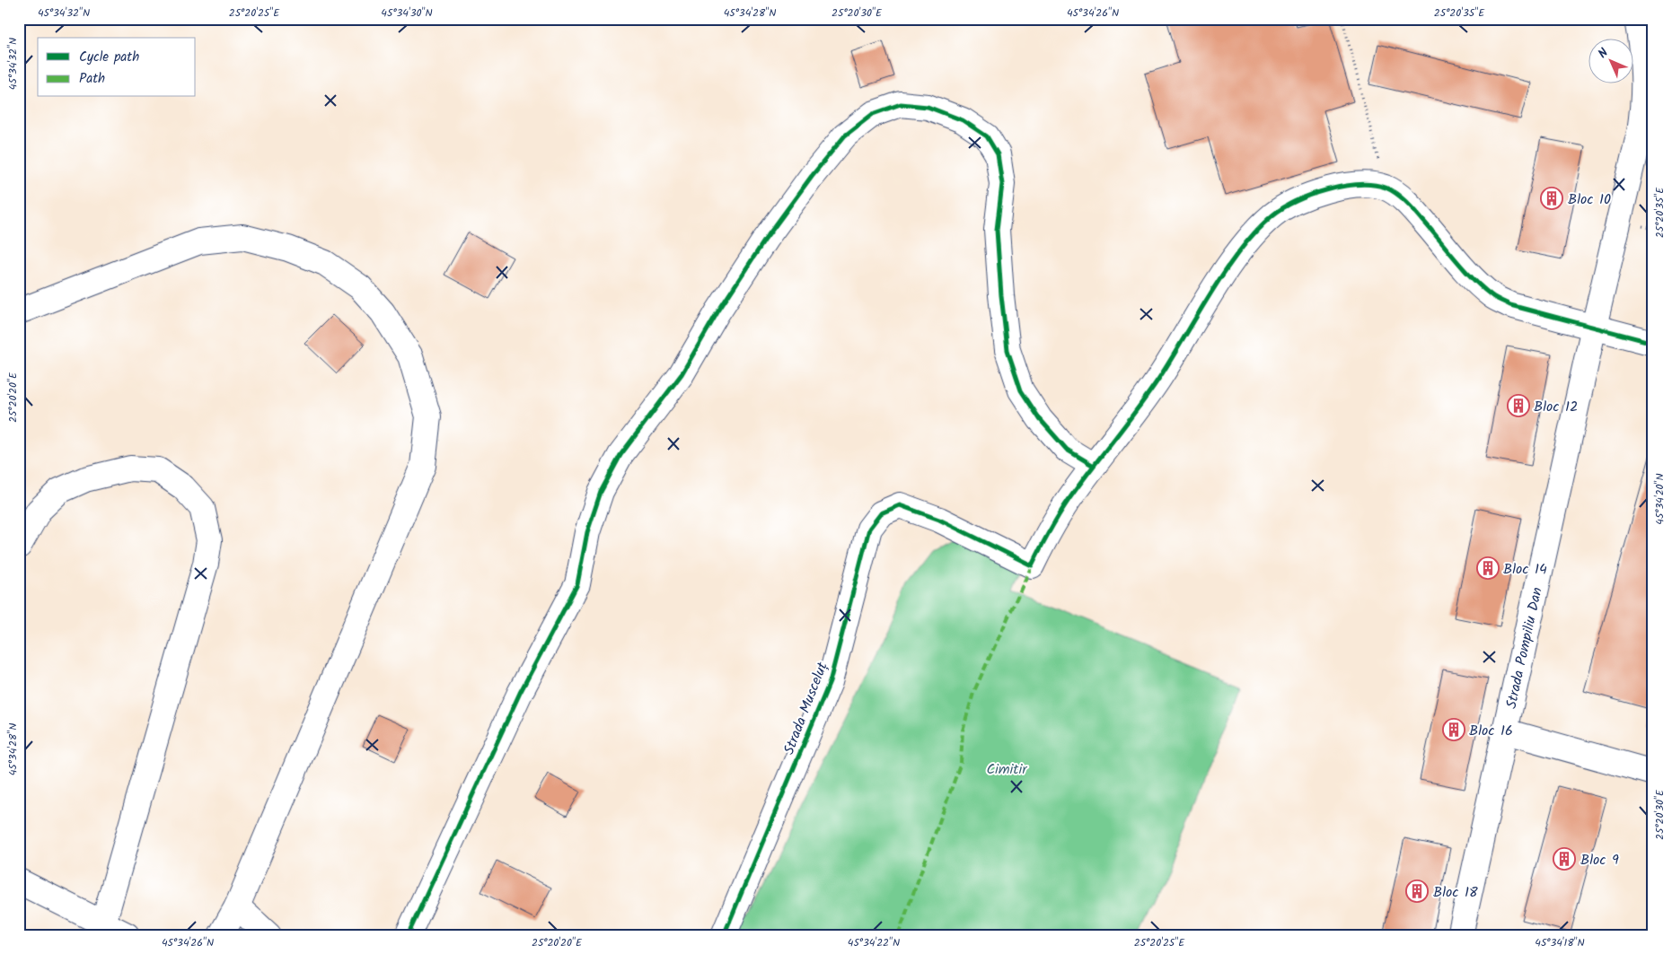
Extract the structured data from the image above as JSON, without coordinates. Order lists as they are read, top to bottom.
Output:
{
  "streets": {
    "street": ["Strada Pompiliu Dan", "Strada Musceluț"]
  },
  "parks": ["Cimitir"],
  "places": {
    "building": [
      "Bloc 10",
      "Bloc 12",
      "Bloc 14",
      "Bloc 16",
      "Bloc 9",
      "Bloc 18"
    ]
  },
  "legend": ["Cycle path", "Path"],
  "north": "top left",
  "coordinates": [
    "45°34'32\"N",
    "25°20'25\"E",
    "45°34'30\"N",
    "45°34'28\"N",
    "25°20'30\"E",
    "45°34'26\"N",
    "25°20'35\"E",
    "25°20'20\"E",
    "45°34'20\"N",
    "45°34'22\"N",
    "45°34'18\"N"
  ]
}
